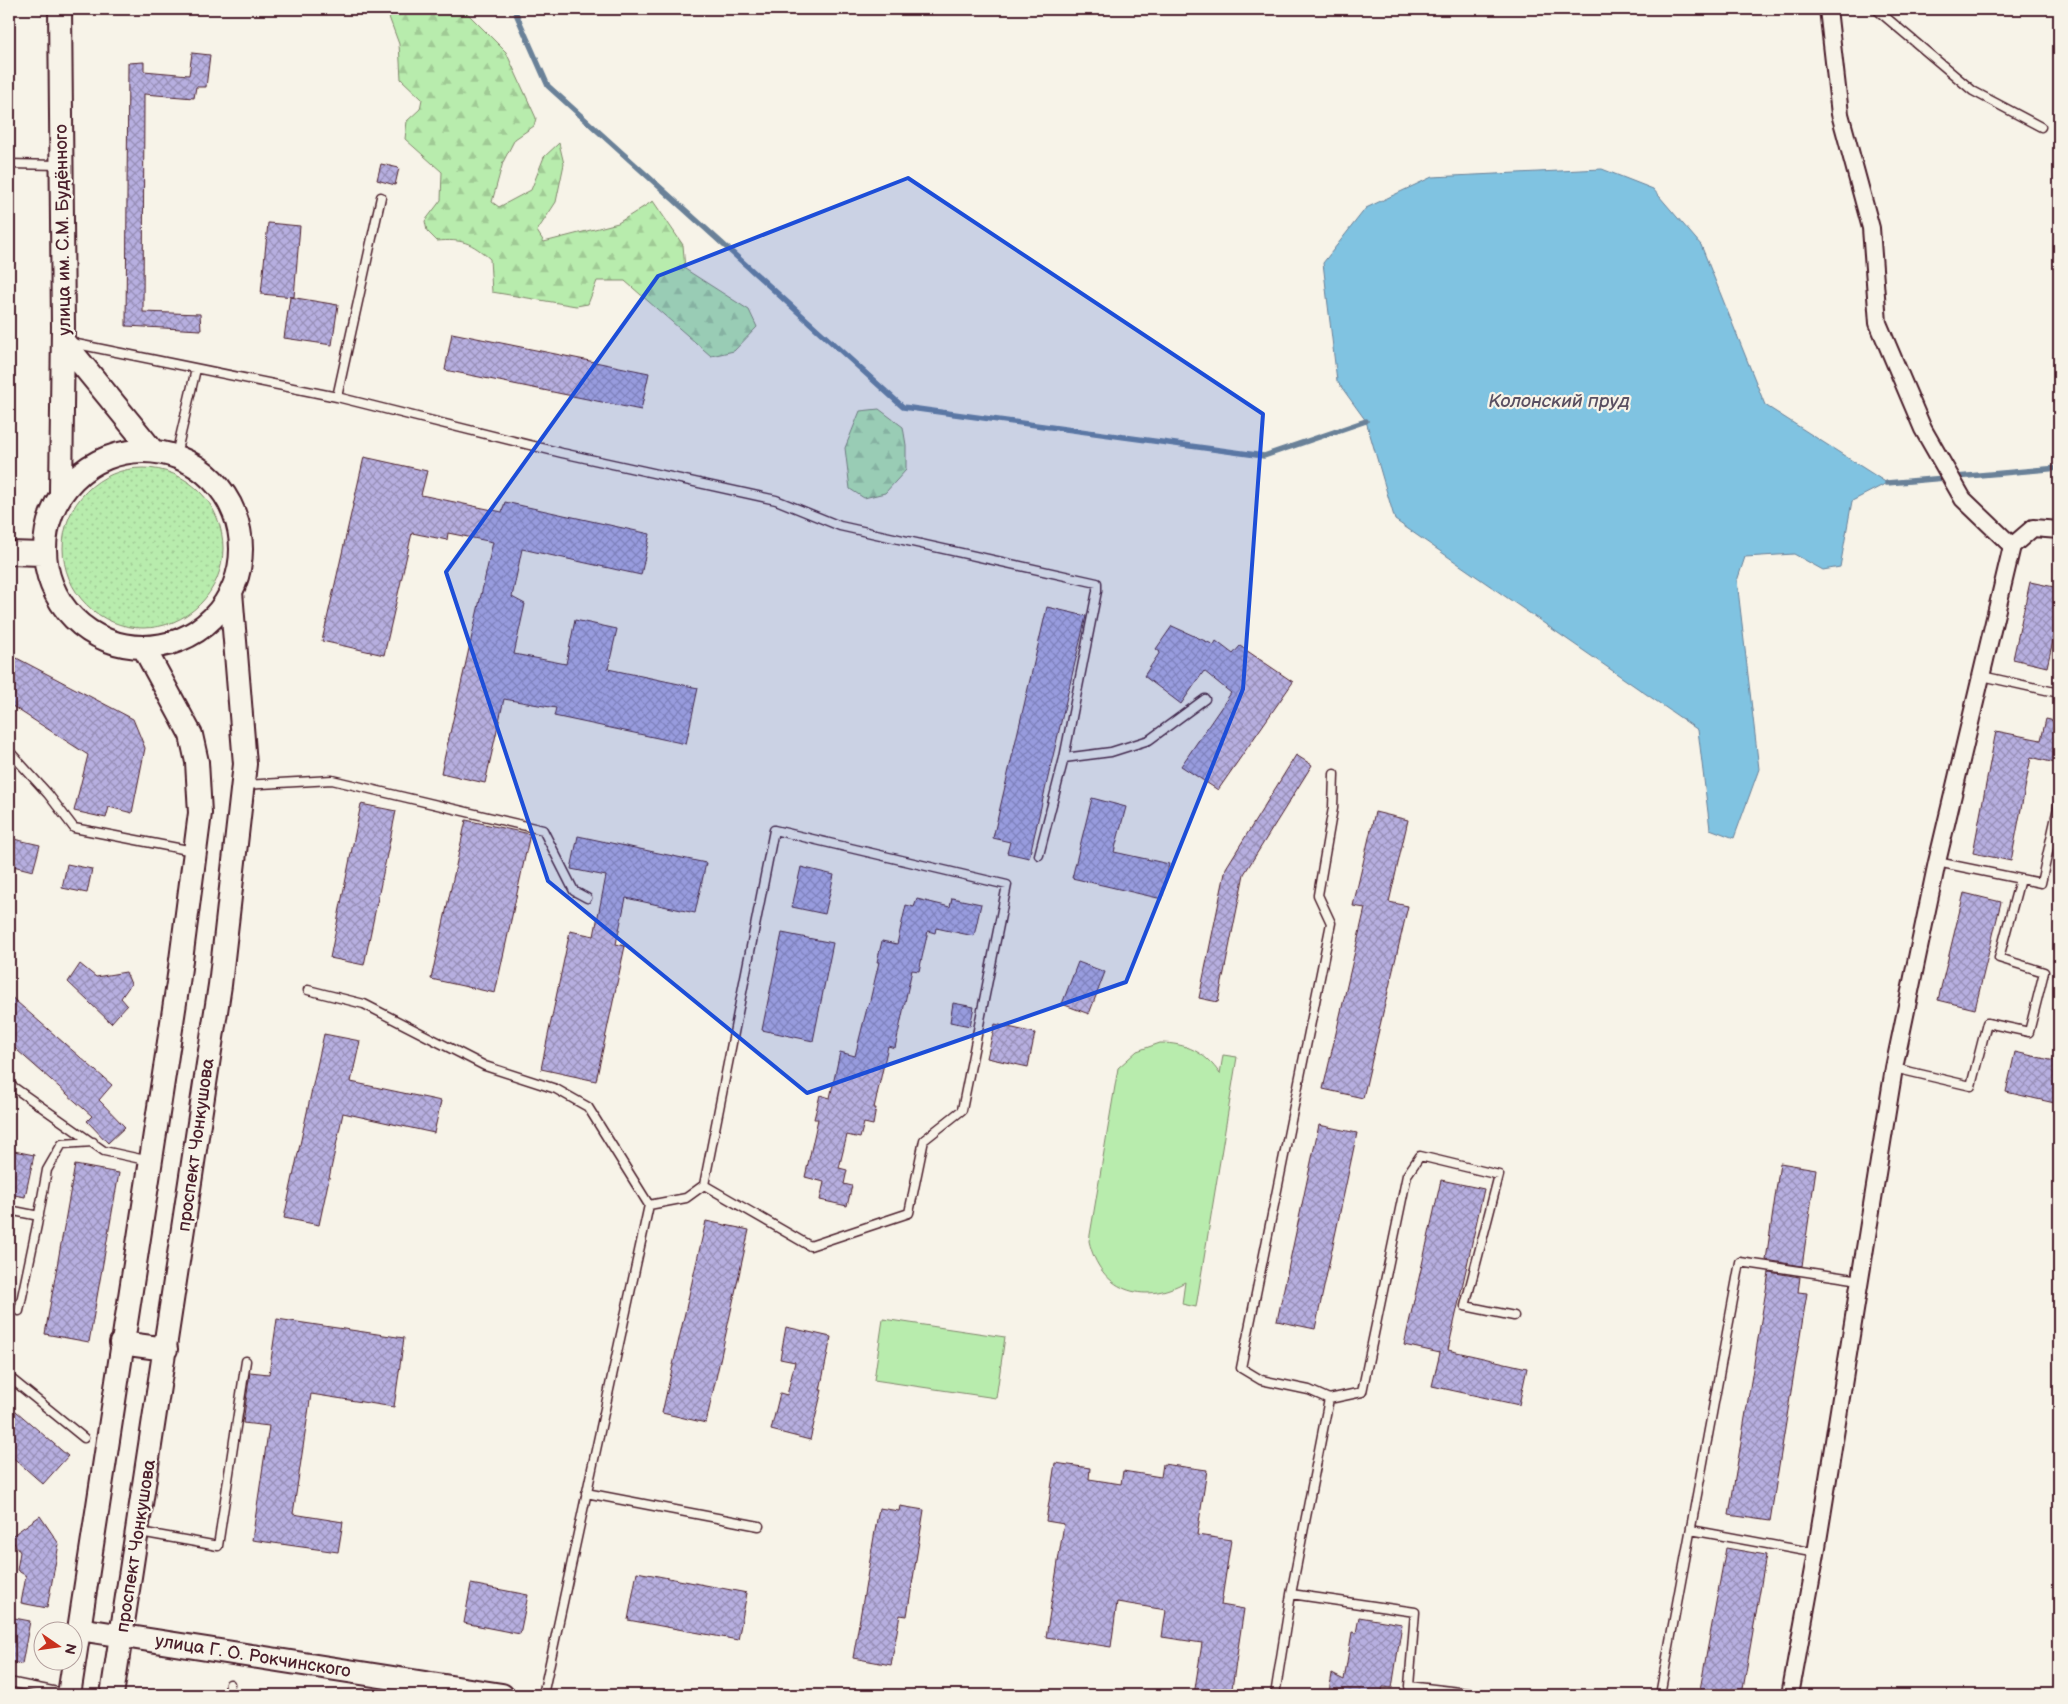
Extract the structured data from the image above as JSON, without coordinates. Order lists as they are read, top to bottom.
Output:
{
  "streets": {
    "main road": ["улица им. С.М. Будённого", "проспект Чонкушова", "улица Г. О. Рокчинского"]
  },
  "crossings": [
    ["проспект Чонкушова", "улица Г. О. Рокчинского"]
  ],
  "water": ["Колонский пруд"],
  "north": "right"
}
